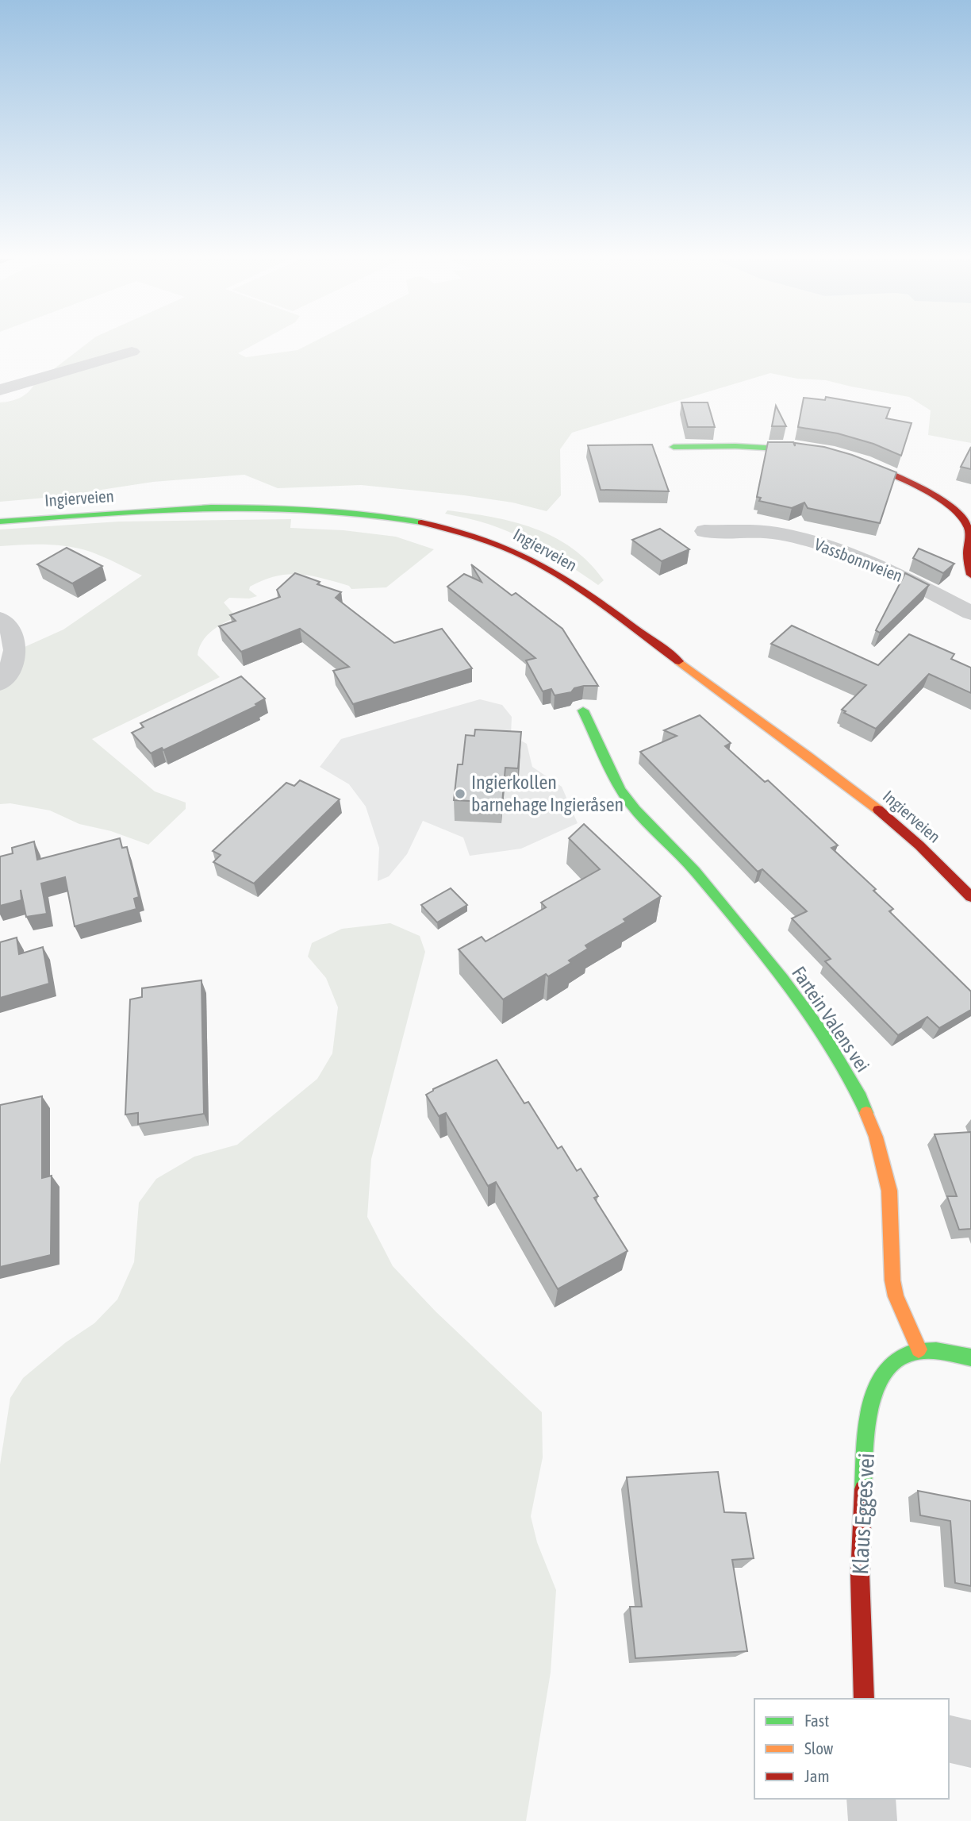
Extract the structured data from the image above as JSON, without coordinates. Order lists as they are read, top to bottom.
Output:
{
  "streets": {
    "street": [
      "Ingierveien",
      "Vassbonnveien",
      "Fartein Valens vei",
      "Klaus Egges vei"
    ]
  },
  "crossings": [
    ["Fartein Valens vei", "Klaus Egges vei"]
  ],
  "places": ["Ingierkollen barnehage Ingieråsen"],
  "legend": ["Fast", "Slow", "Jam"]
}
